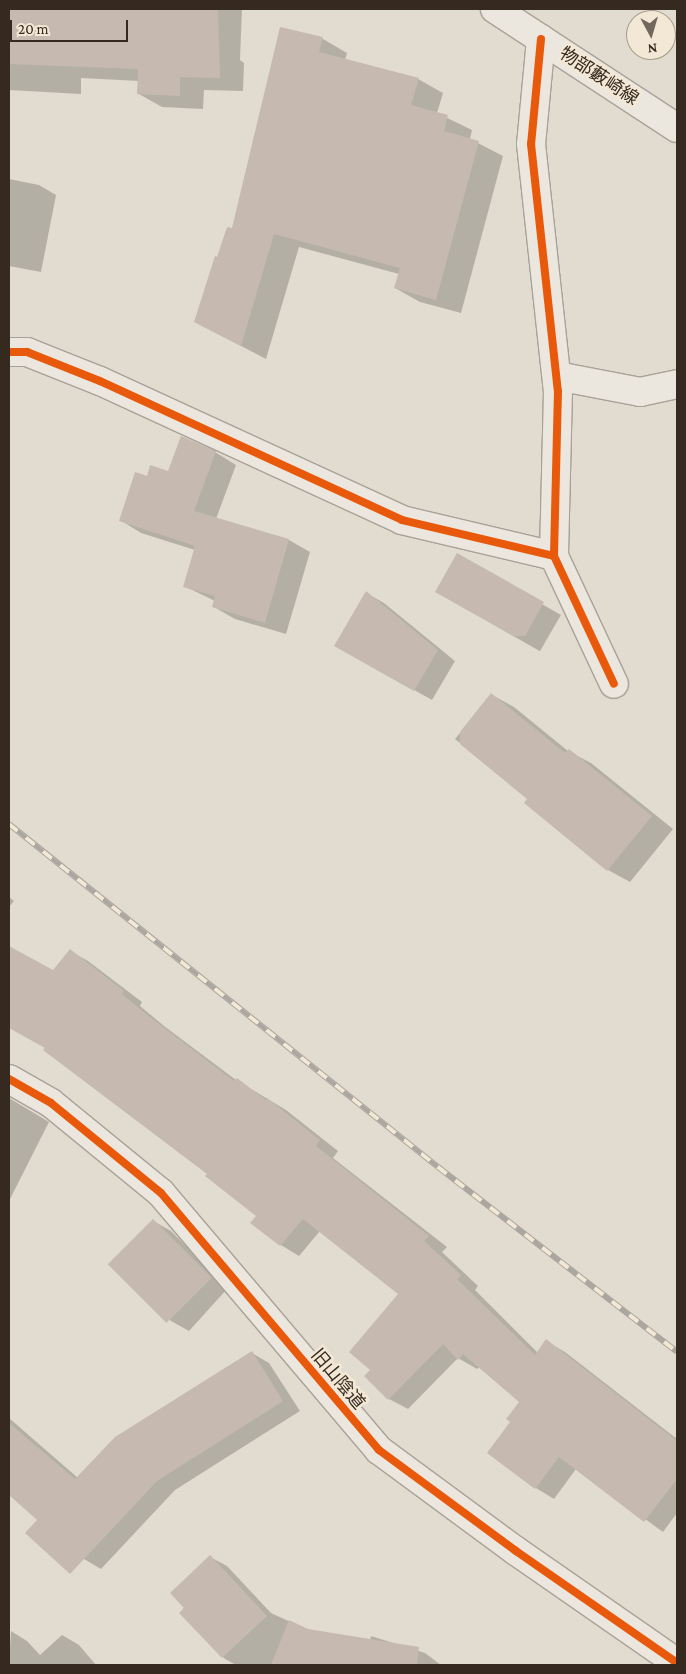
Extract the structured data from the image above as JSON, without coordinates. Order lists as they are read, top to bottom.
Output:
{
  "streets": {
    "street": ["物部藪崎線", "旧山陰道"]
  },
  "scale_bar": "20 m",
  "north": "bottom"
}
